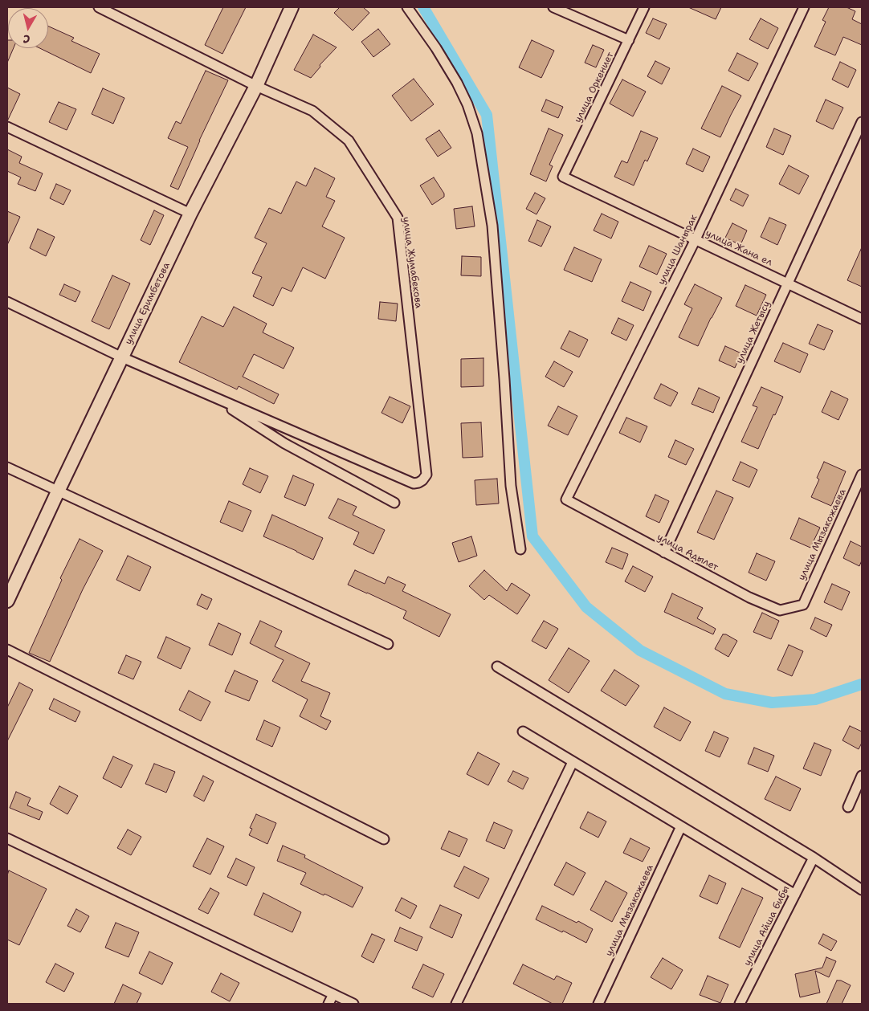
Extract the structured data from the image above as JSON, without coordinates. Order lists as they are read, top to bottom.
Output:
{
  "streets": {
    "main road": ["улица Еримбетова"],
    "street": [
      "улица Оркениет",
      "улица Жана ел",
      "улица Шанырак",
      "улица Жумабекова",
      "улица Жетысу",
      "улица Мызакожаева",
      "улица Адылет",
      "улица Айша бибы"
    ]
  },
  "crossings": [
    ["улица Оркениет", "улица Жана ел"],
    ["улица Жана ел", "улица Шанырак"],
    ["улица Жана ел", "улица Жетысу"],
    ["улица Шанырак", "улица Адылет"],
    ["улица Жумабекова", "улица Еримбетова"],
    ["улица Жетысу", "улица Адылет"],
    ["улица Мызакожаева", "улица Адылет"]
  ],
  "north": "bottom"
}
